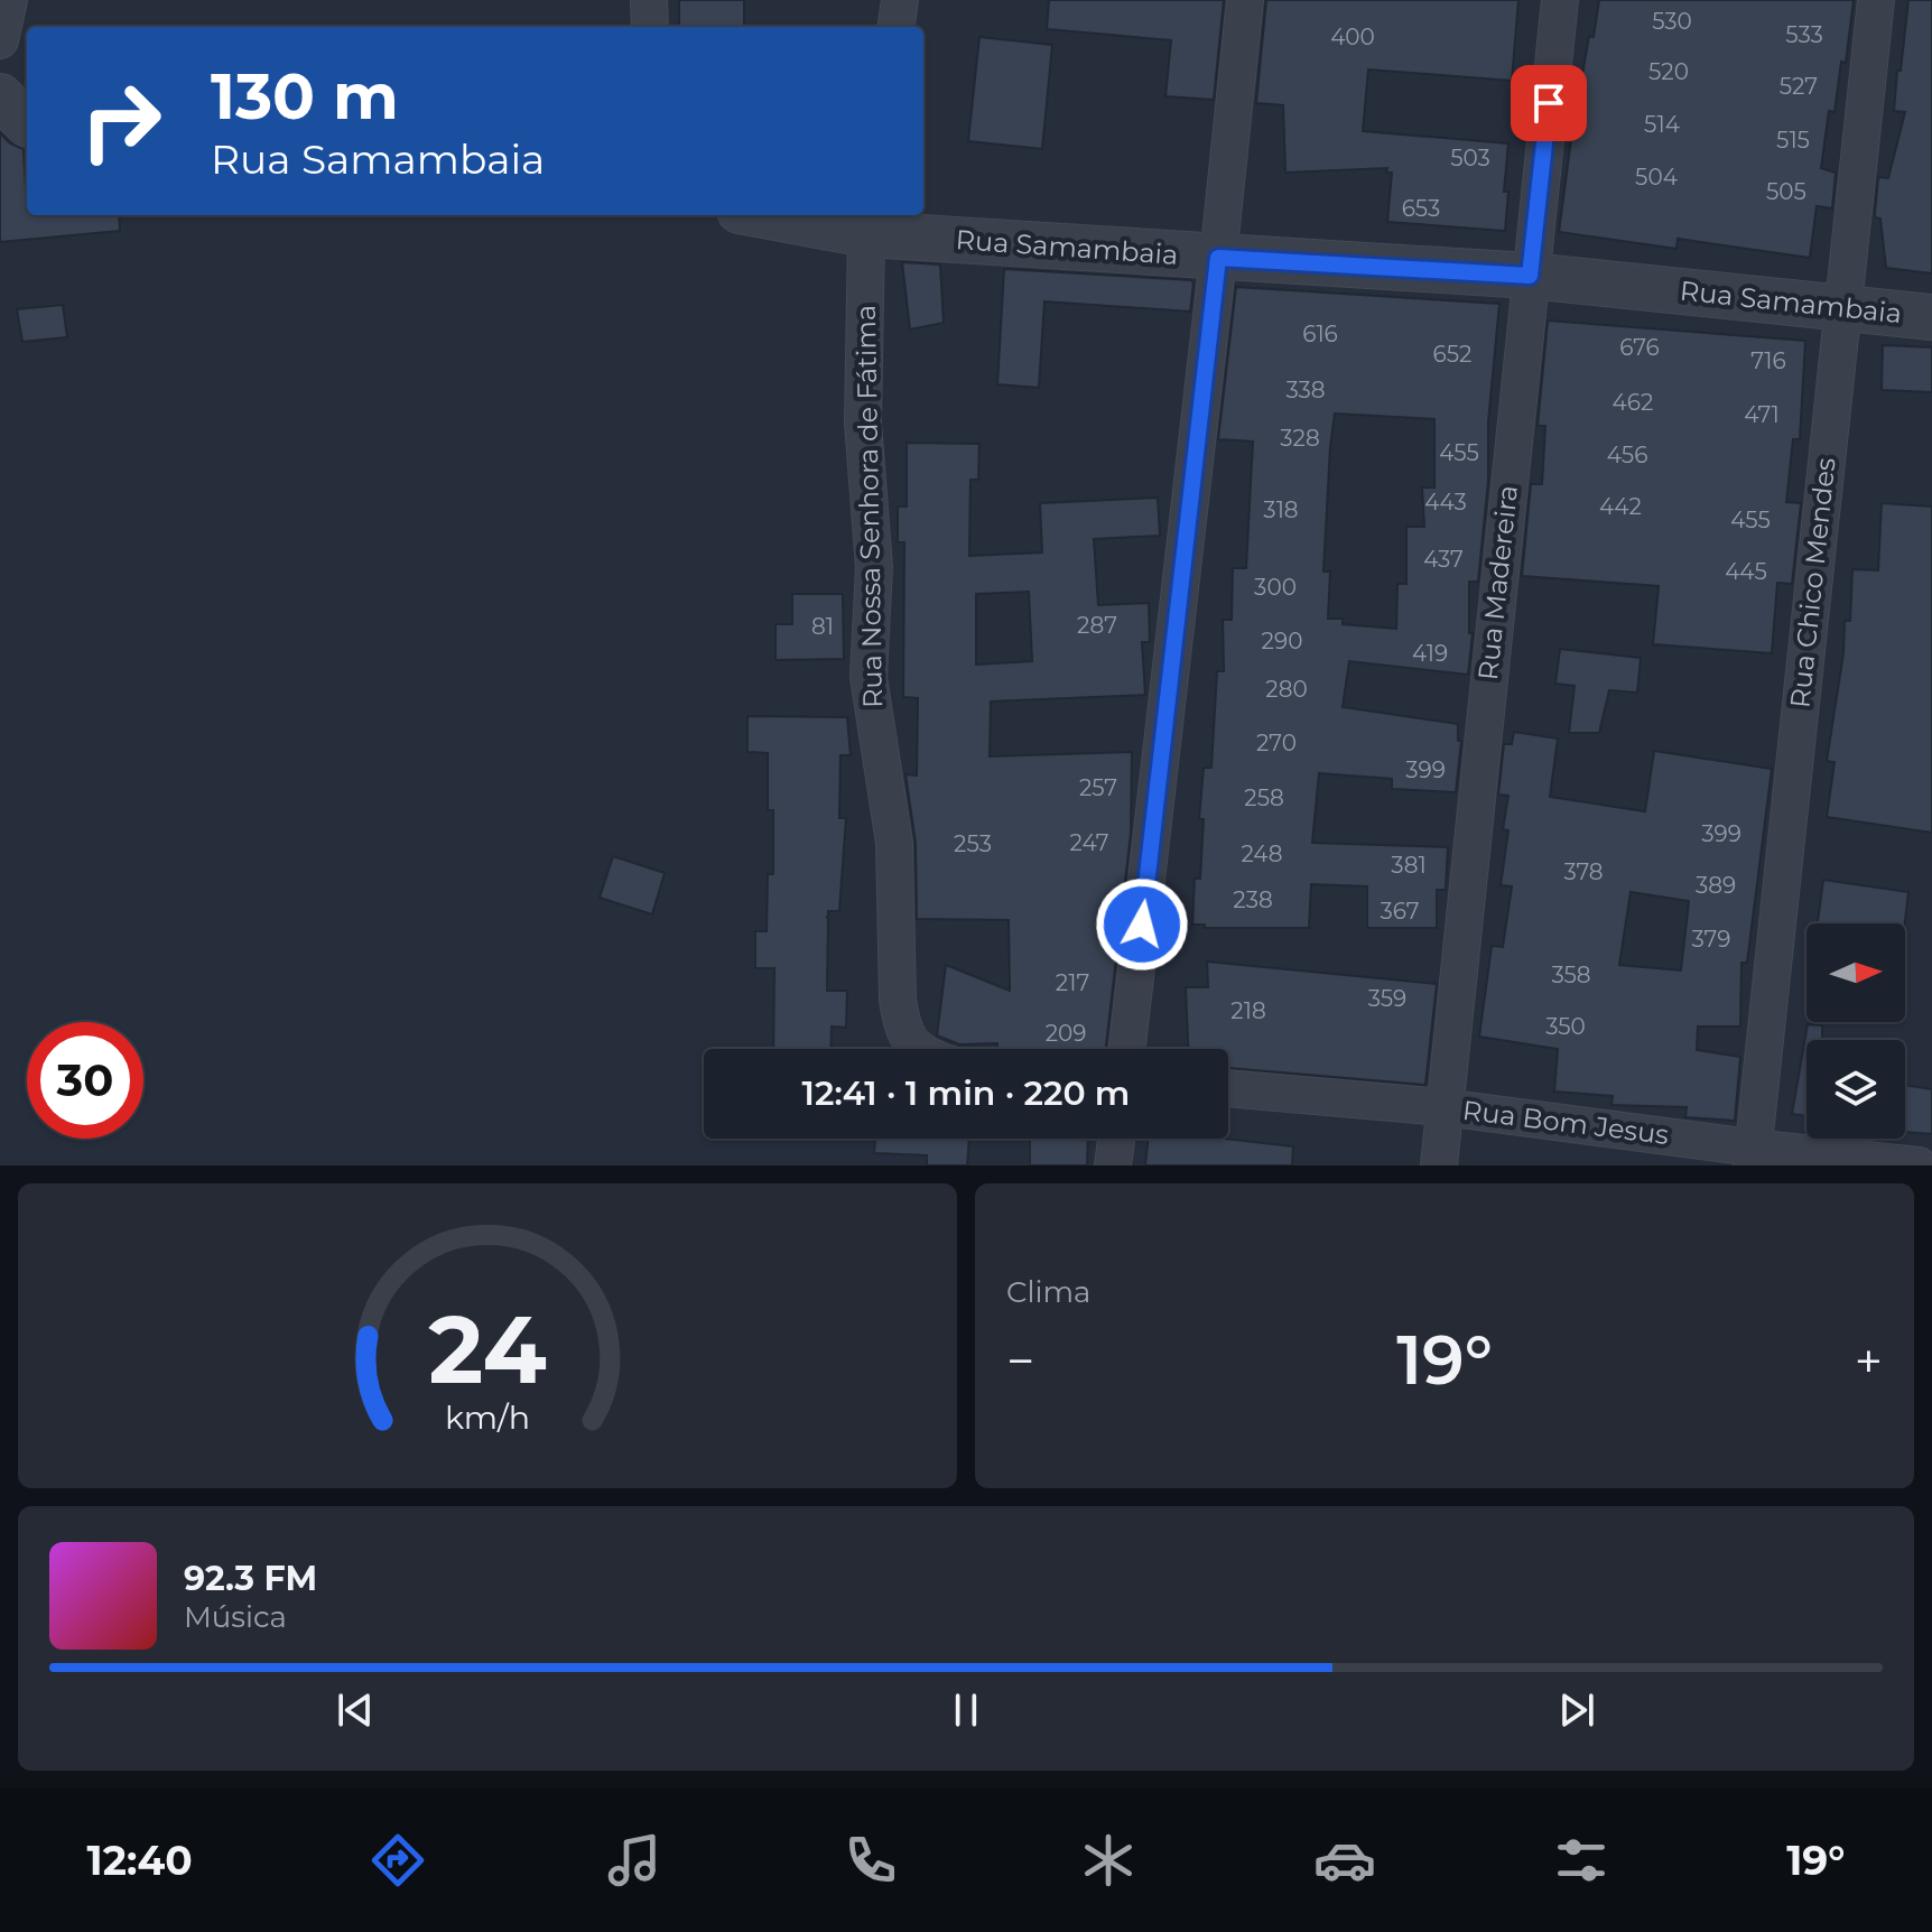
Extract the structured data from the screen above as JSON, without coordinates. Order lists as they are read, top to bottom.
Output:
{
  "streets": {
    "street": [
      "Rua Samambaia",
      "Rua Nossa Senhora de Fátima",
      "Rua Madereira",
      "Rua Chico Mendes",
      "Rua Bom Jesus"
    ]
  },
  "crossings": [
    ["Rua Samambaia", "Rua Nossa Senhora de Fátima"],
    ["Rua Samambaia", "Rua Madereira"],
    ["Rua Samambaia", "Rua Chico Mendes"],
    ["Rua Madereira", "Rua Bom Jesus"],
    ["Rua Chico Mendes", "Rua Bom Jesus"]
  ],
  "house_numbers": [
    "530",
    "533",
    "400",
    "520",
    "527",
    "514",
    "515",
    "503",
    "504",
    "505",
    "653",
    "616",
    "676",
    "652",
    "716",
    "338",
    "462",
    "471",
    "328",
    "455",
    "456",
    "443",
    "442",
    "318",
    "455",
    "437",
    "445",
    "300",
    "287",
    "81",
    "290",
    "419",
    "280",
    "270",
    "399",
    "257",
    "258",
    "399",
    "247",
    "253",
    "248",
    "381",
    "378",
    "389",
    "238",
    "367",
    "379",
    "358",
    "217",
    "359",
    "218",
    "350",
    "209"
  ],
  "north": "right",
  "page": {
    "turn": ["130 m", "Rua Samambaia"],
    "limit": "30",
    "trip": "12:41 · 1 min · 220 m",
    "tile": "Clima",
    "heat": ["−", "19°", "+"],
    "song": ["92.3 FM", "Música"],
    "tabs": ["12:40", "19°"],
    "gauge": ["24", "km/h"]
  }
}
